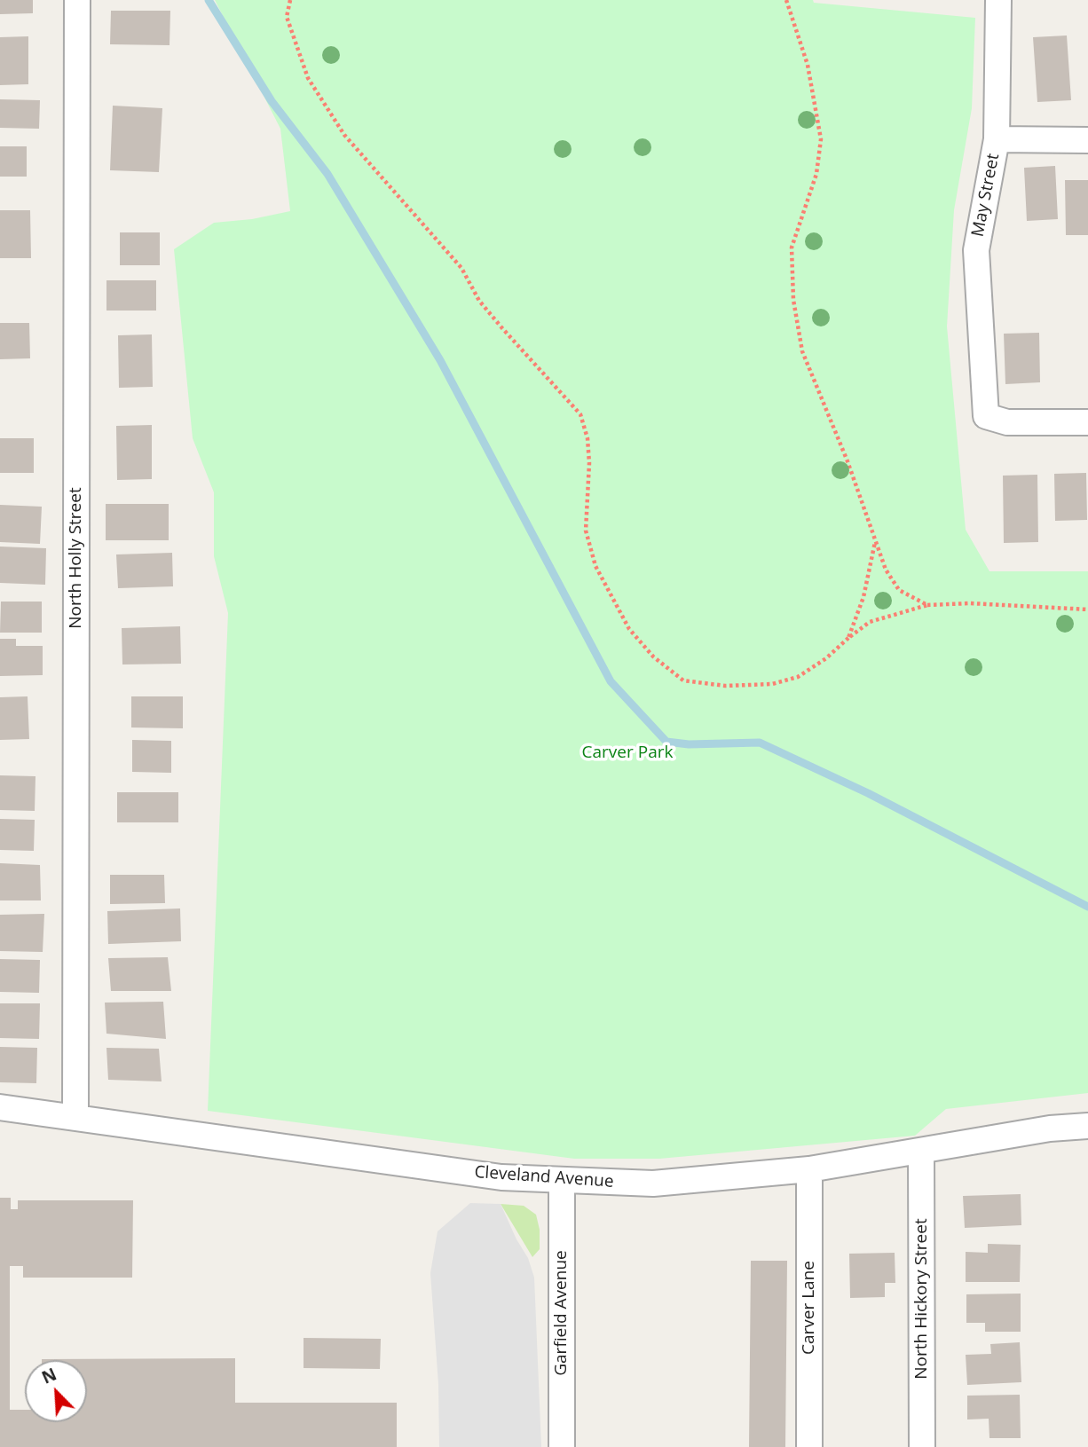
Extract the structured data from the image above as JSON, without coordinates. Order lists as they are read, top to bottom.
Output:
{
  "streets": {
    "street": [
      "May Street",
      "North Holly Street",
      "Cleveland Avenue",
      "North Hickory Street",
      "Carver Lane",
      "Garfield Avenue"
    ]
  },
  "crossings": [
    ["North Holly Street", "Cleveland Avenue"],
    ["Cleveland Avenue", "North Hickory Street"],
    ["Cleveland Avenue", "Carver Lane"],
    ["Cleveland Avenue", "Garfield Avenue"]
  ],
  "parks": ["Carver Park"],
  "north": "top left"
}
